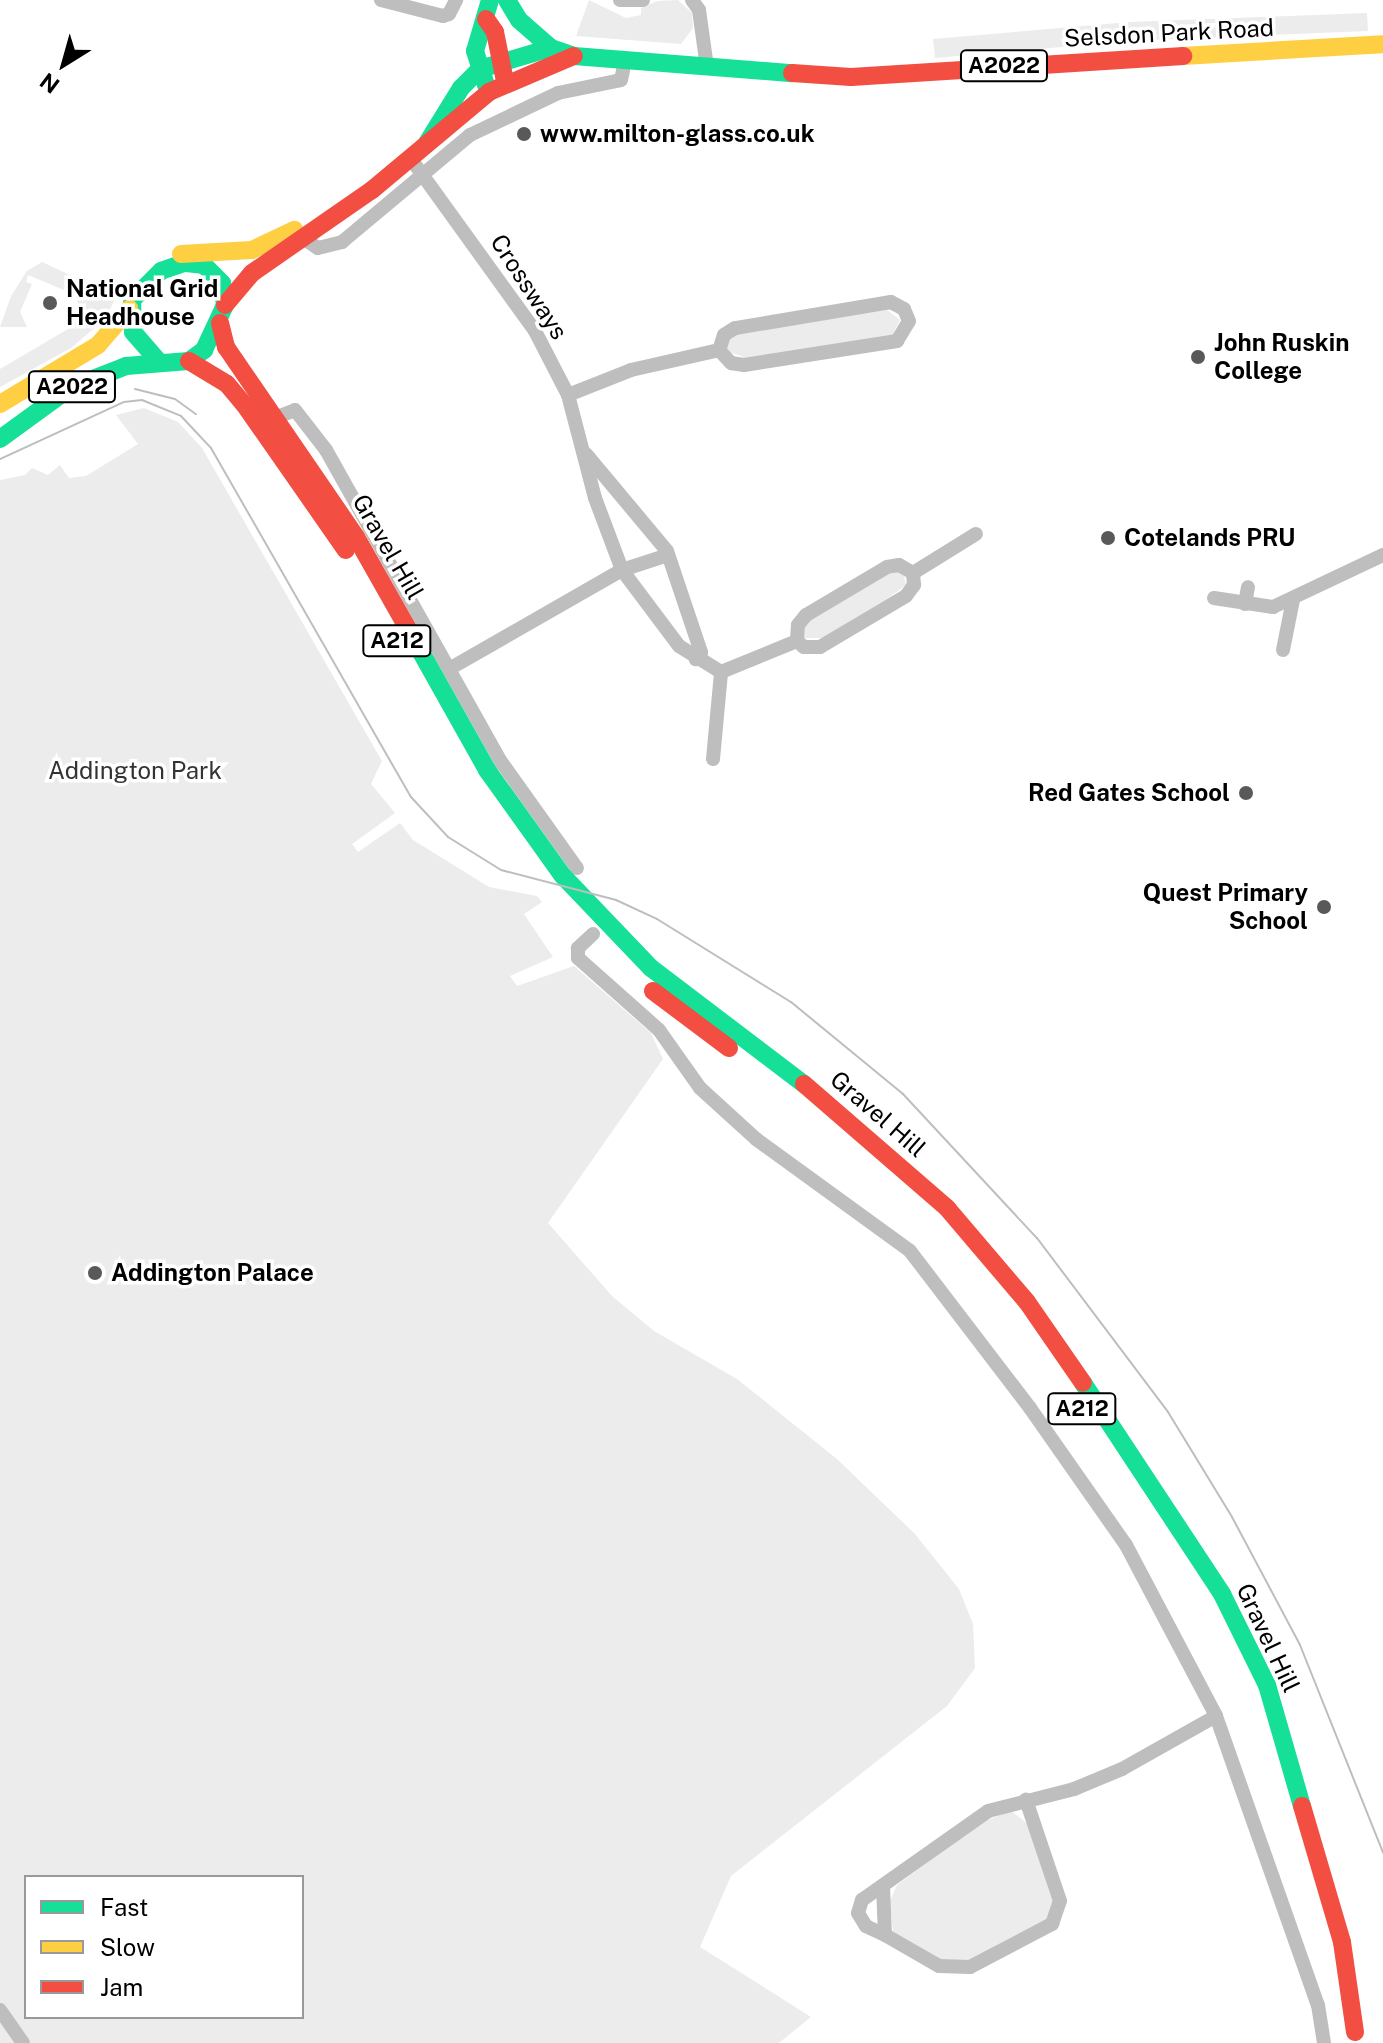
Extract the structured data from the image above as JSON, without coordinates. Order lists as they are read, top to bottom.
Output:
{
  "streets": {
    "main road": [
      "Selsdon Park Road",
      "A2022",
      "Gravel Hill",
      "A212"
    ],
    "street": ["Crossways"]
  },
  "crossings": [
    ["Selsdon Park Road", "A2022"],
    ["Selsdon Park Road", "Crossways"],
    ["Selsdon Park Road", "Gravel Hill"],
    ["A2022", "Gravel Hill"]
  ],
  "parks": ["Addington Park"],
  "places": [
    "www.milton-glass.co.uk",
    "National Grid Headhouse",
    "John Ruskin College",
    "Cotelands PRU",
    "Red Gates School",
    "Quest Primary School",
    "Addington Palace"
  ],
  "legend": ["Fast", "Slow", "Jam"],
  "north": "bottom left"
}
